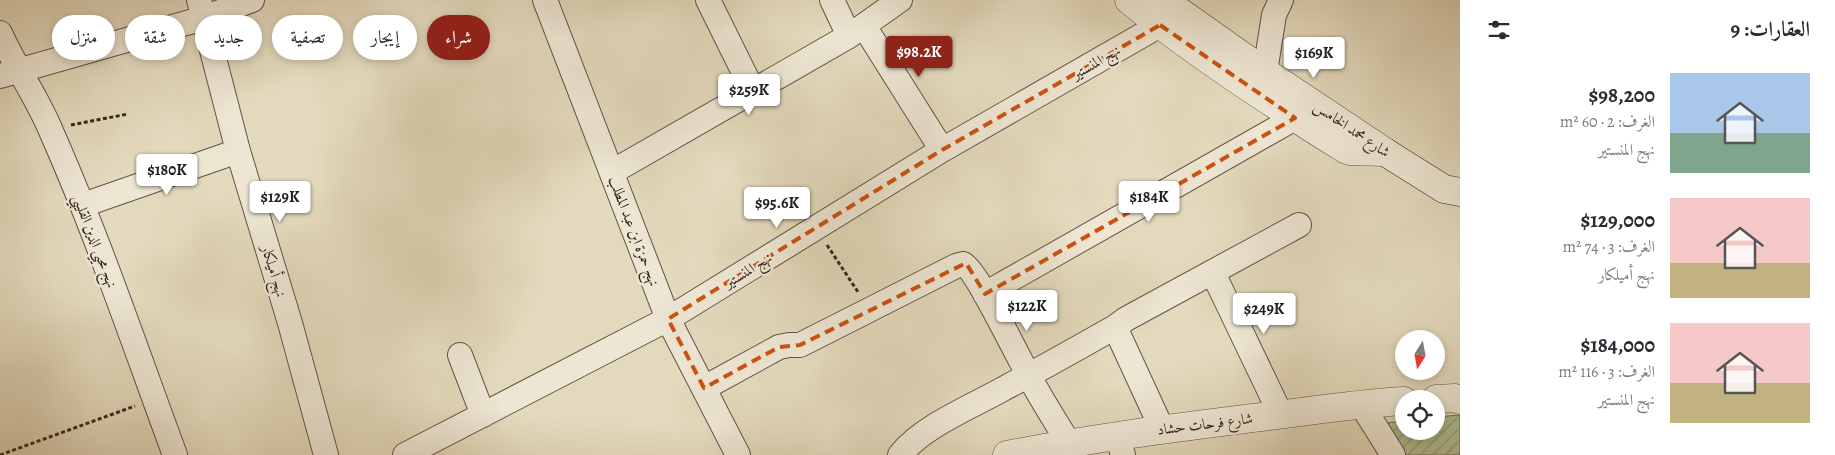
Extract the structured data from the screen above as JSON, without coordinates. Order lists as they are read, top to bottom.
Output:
{
  "streets": {
    "street": [
      "نهج المنستير",
      "شارع محمد الخامس",
      "نهج حمزة ابن عبد المطلب",
      "نهج محيي الدين القليبي",
      "نهج أميلكار",
      "شارع فرحات حشاد"
    ]
  },
  "crossings": [
    ["نهج المنستير", "شارع محمد الخامس"],
    ["نهج المنستير", "نهج حمزة ابن عبد المطلب"]
  ],
  "north": "bottom",
  "page": {
    "heading": "العقارات: 9",
    "chip": [
      "شراء",
      "إيجار",
      "تصفية",
      "جديد",
      "شقة",
      "منزل"
    ],
    "price": [
      "$98.2K",
      "$169K",
      "$259K",
      "$180K",
      "$129K",
      "$184K",
      "$95.6K",
      "$122K",
      "$249K"
    ],
    "list": [
      {
        "name": "$98,200",
        "note": "الغرف: 2 · 60 m² · نهج المنستير"
      },
      {
        "name": "$129,000",
        "note": "الغرف: 3 · 74 m² · نهج أميلكار"
      },
      {
        "name": "$184,000",
        "note": "الغرف: 3 · 116 m² · نهج المنستير"
      }
    ]
  }
}
